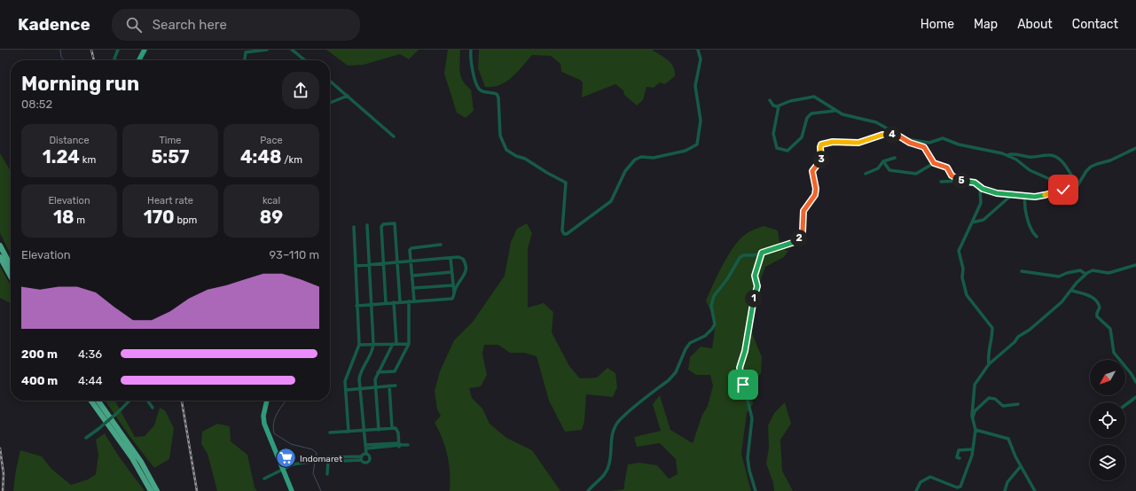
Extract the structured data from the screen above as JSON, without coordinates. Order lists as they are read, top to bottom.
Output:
{
  "places": {
    "supermarket": ["Indomaret"]
  },
  "north": "bottom left",
  "page": {
    "header": "Kadence",
    "search": "Search here",
    "nav": [
      "Home",
      "Map",
      "About",
      "Contact"
    ],
    "heading": ["Morning run", "08:52"],
    "stats": [
      ["Distance", "1.24 km"],
      ["Time", "5:57"],
      ["Pace", "4:48 /km"],
      ["Elevation", "18 m"],
      ["Heart rate", "170 bpm"],
      ["kcal", "89"]
    ],
    "pins": [
      "4",
      "3",
      "5",
      "2",
      "1"
    ],
    "chart": ["Elevation", "93–110 m"],
    "list": [
      {
        "name": "200 m",
        "note": "4:36"
      },
      {
        "name": "400 m",
        "note": "4:44"
      }
    ]
  }
}
